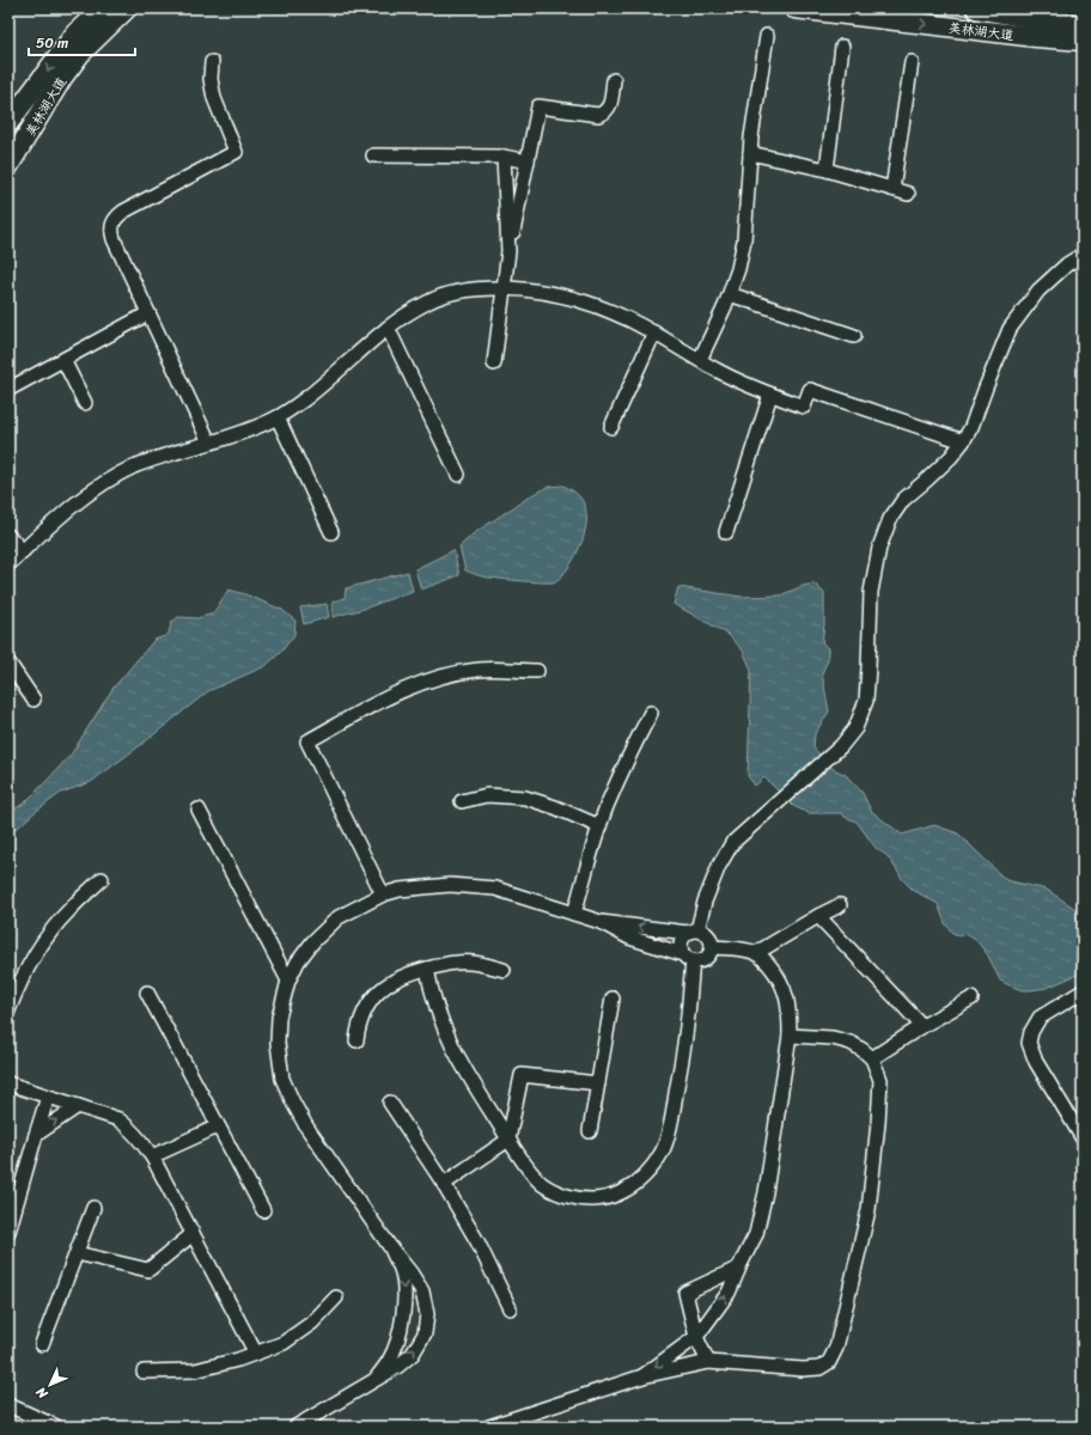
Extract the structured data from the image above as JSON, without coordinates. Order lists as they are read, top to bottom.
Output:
{
  "streets": {
    "main road": ["美林湖大道"]
  },
  "scale_bar": "50 m",
  "north": "bottom left"
}
